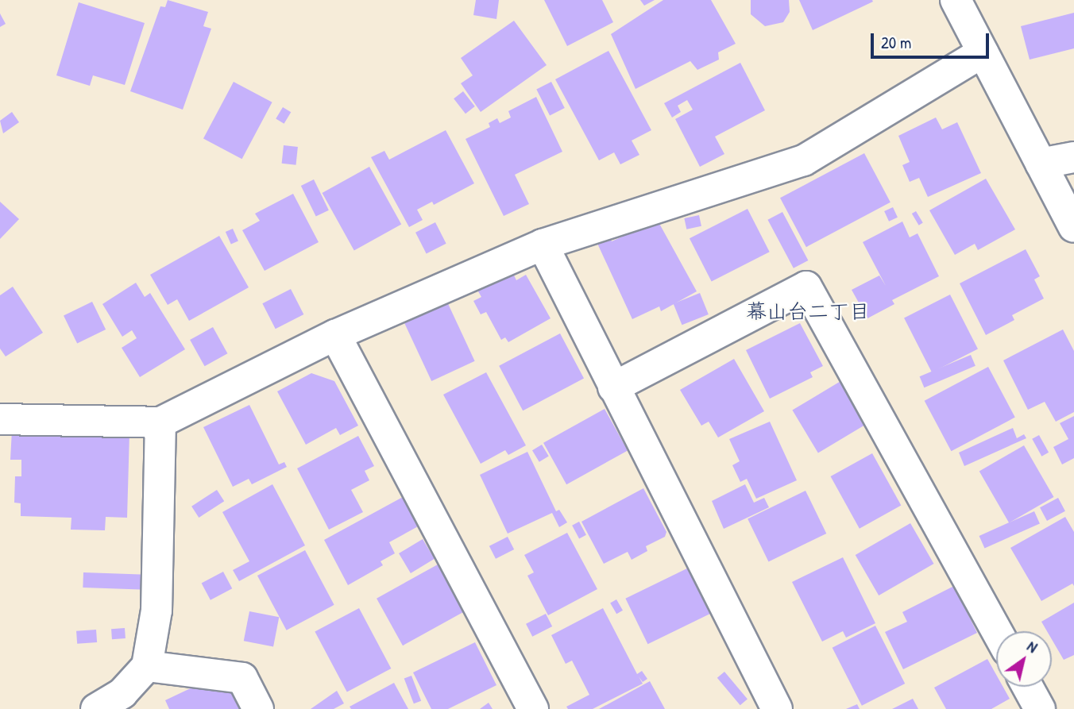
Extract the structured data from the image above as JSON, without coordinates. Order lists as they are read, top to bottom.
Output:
{
  "districts": ["幕山台二丁目"],
  "scale_bar": "20 m",
  "north": "top right"
}
